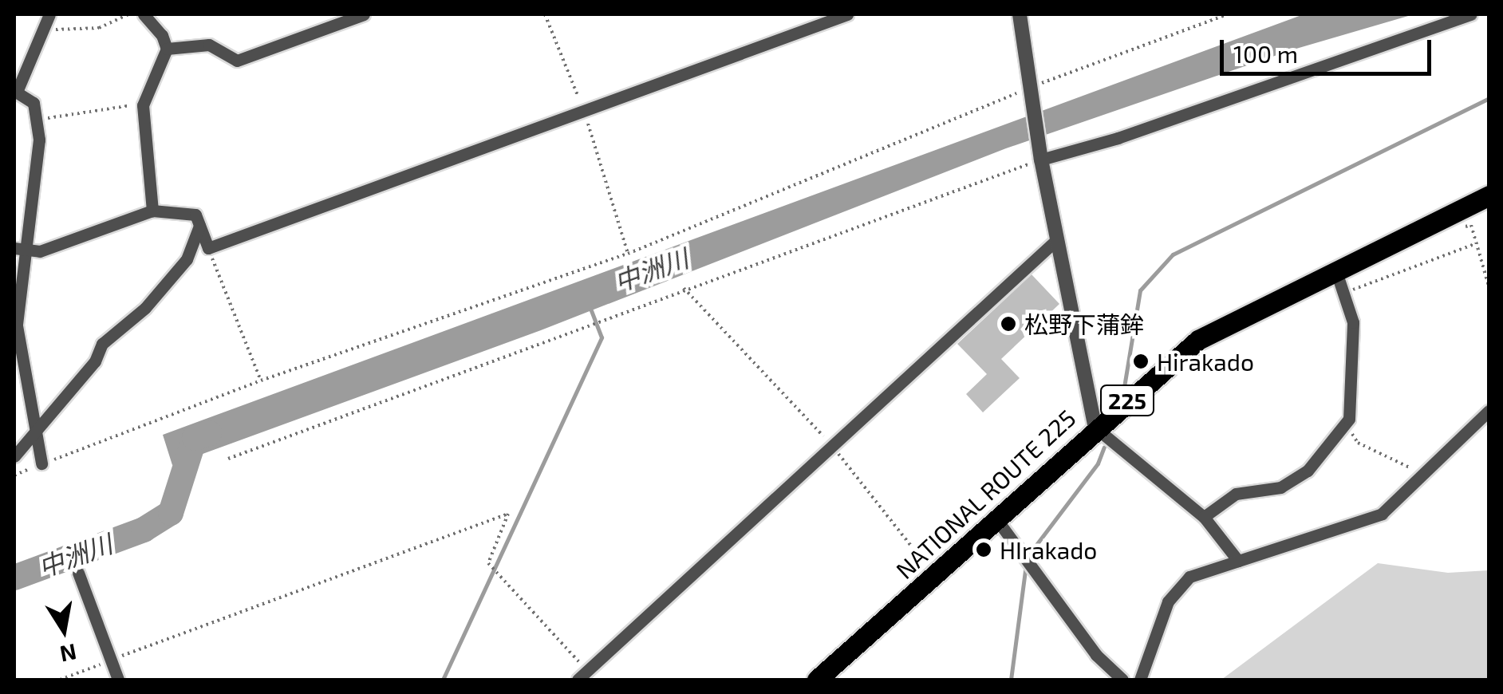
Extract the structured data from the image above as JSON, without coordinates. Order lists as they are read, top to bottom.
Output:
{
  "streets": {
    "highway": ["225", "NATIONAL ROUTE 225"]
  },
  "water": ["中洲川"],
  "places": ["松野下蒲鉾", "Hirakado", "HIrakado"],
  "scale_bar": "100 m",
  "north": "bottom"
}
